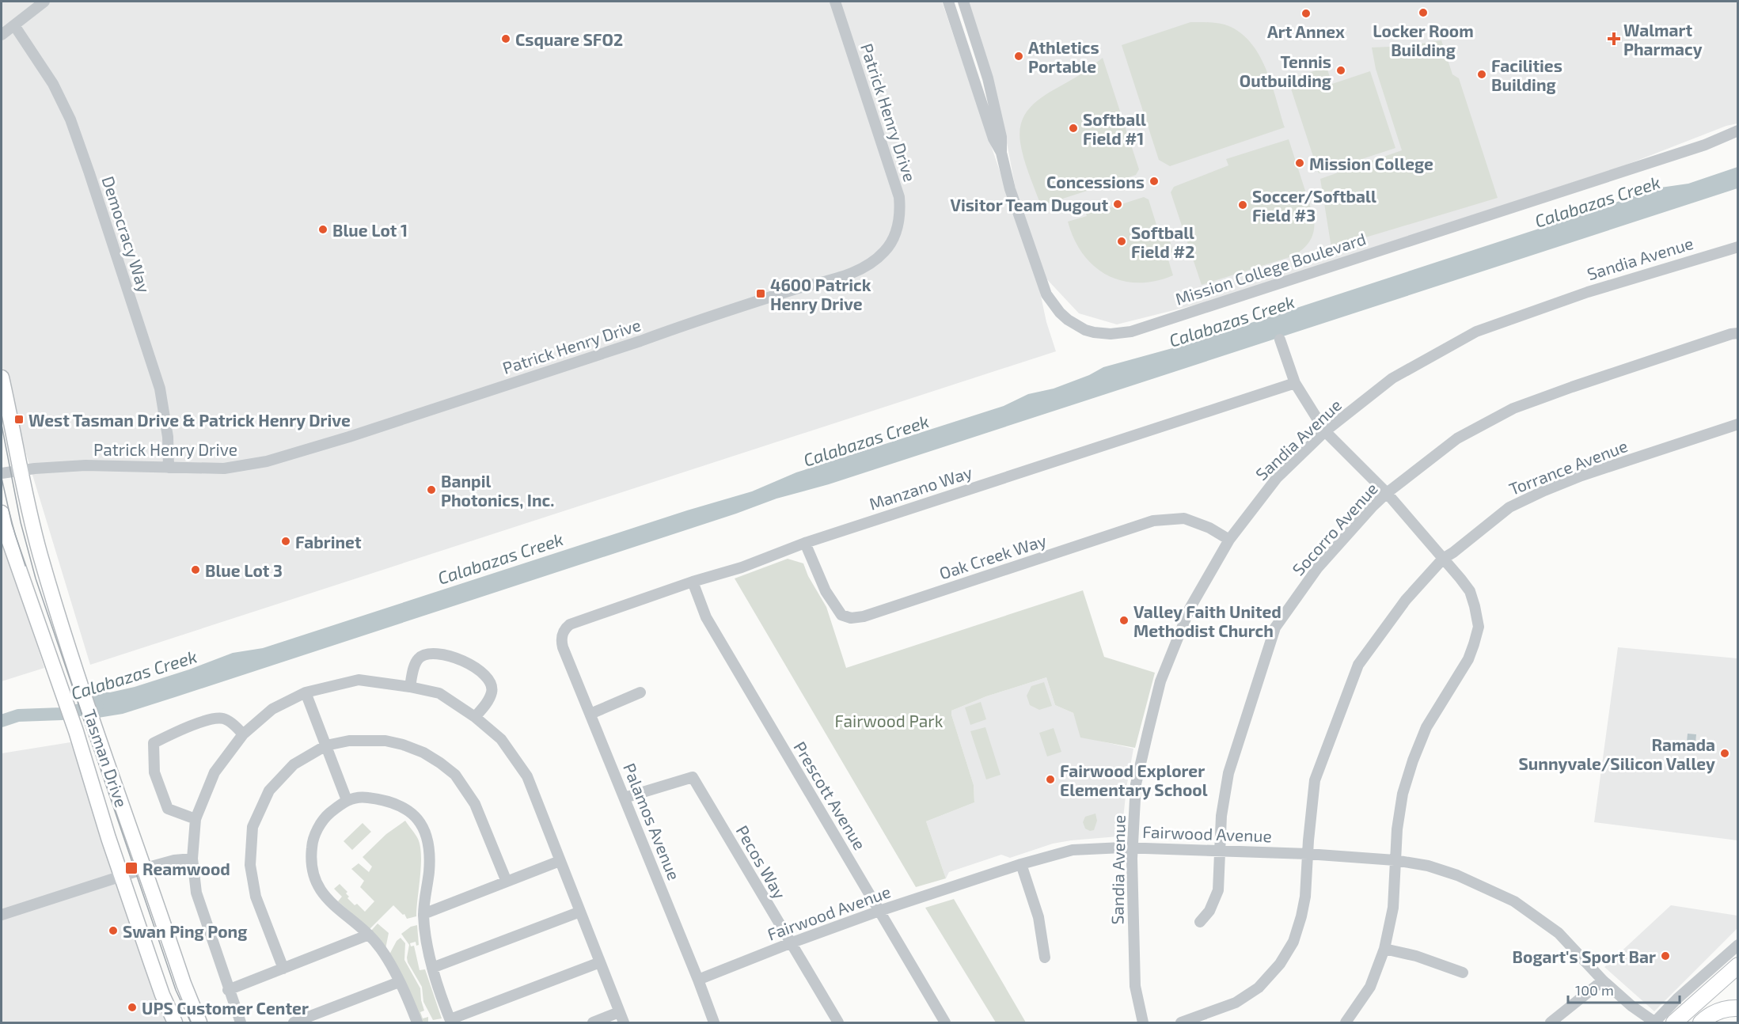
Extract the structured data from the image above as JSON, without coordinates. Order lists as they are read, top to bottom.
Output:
{
  "streets": {
    "main road": ["Tasman Drive"],
    "street": [
      "Patrick Henry Drive",
      "Democracy Way",
      "Sandia Avenue",
      "Mission College Boulevard",
      "Torrance Avenue",
      "Manzano Way",
      "Socorro Avenue",
      "Oak Creek Way",
      "Prescott Avenue",
      "Palamos Avenue",
      "Fairwood Avenue",
      "Pecos Way"
    ]
  },
  "crossings": [
    ["Patrick Henry Drive", "Democracy Way"],
    ["Patrick Henry Drive", "Tasman Drive"],
    ["Sandia Avenue", "Oak Creek Way"],
    ["Sandia Avenue", "Fairwood Avenue"],
    ["Torrance Avenue", "Fairwood Avenue"],
    ["Manzano Way", "Oak Creek Way"],
    ["Manzano Way", "Prescott Avenue"],
    ["Manzano Way", "Palamos Avenue"],
    ["Socorro Avenue", "Fairwood Avenue"],
    ["Prescott Avenue", "Fairwood Avenue"],
    ["Palamos Avenue", "Fairwood Avenue"],
    ["Palamos Avenue", "Pecos Way"],
    ["Fairwood Avenue", "Pecos Way"]
  ],
  "water": ["Calabazas Creek"],
  "parks": ["Fairwood Park"],
  "places": {
    "other": [
      "Locker Room Building",
      "Art Annex",
      "Csquare SFO2",
      "Athletics Portable",
      "Tennis Outbuilding",
      "Facilities Building",
      "Softball Field #1",
      "Mission College",
      "Concessions",
      "Visitor Team Dugout",
      "Soccer/Softball Field #3",
      "Blue Lot 1",
      "Softball Field #2",
      "Banpil Photonics, Inc.",
      "Fabrinet",
      "Blue Lot 3",
      "Valley Faith United Methodist Church",
      "Ramada Sunnyvale/Silicon Valley",
      "Fairwood Explorer Elementary School",
      "Swan Ping Pong",
      "Bogart's Sport Bar",
      "UPS Customer Center"
    ],
    "health": ["Walmart Pharmacy"],
    "transit": ["4600 Patrick Henry Drive", "West Tasman Drive & Patrick Henry Drive", "Reamwood"]
  },
  "scale_bar": "100 m"
}
